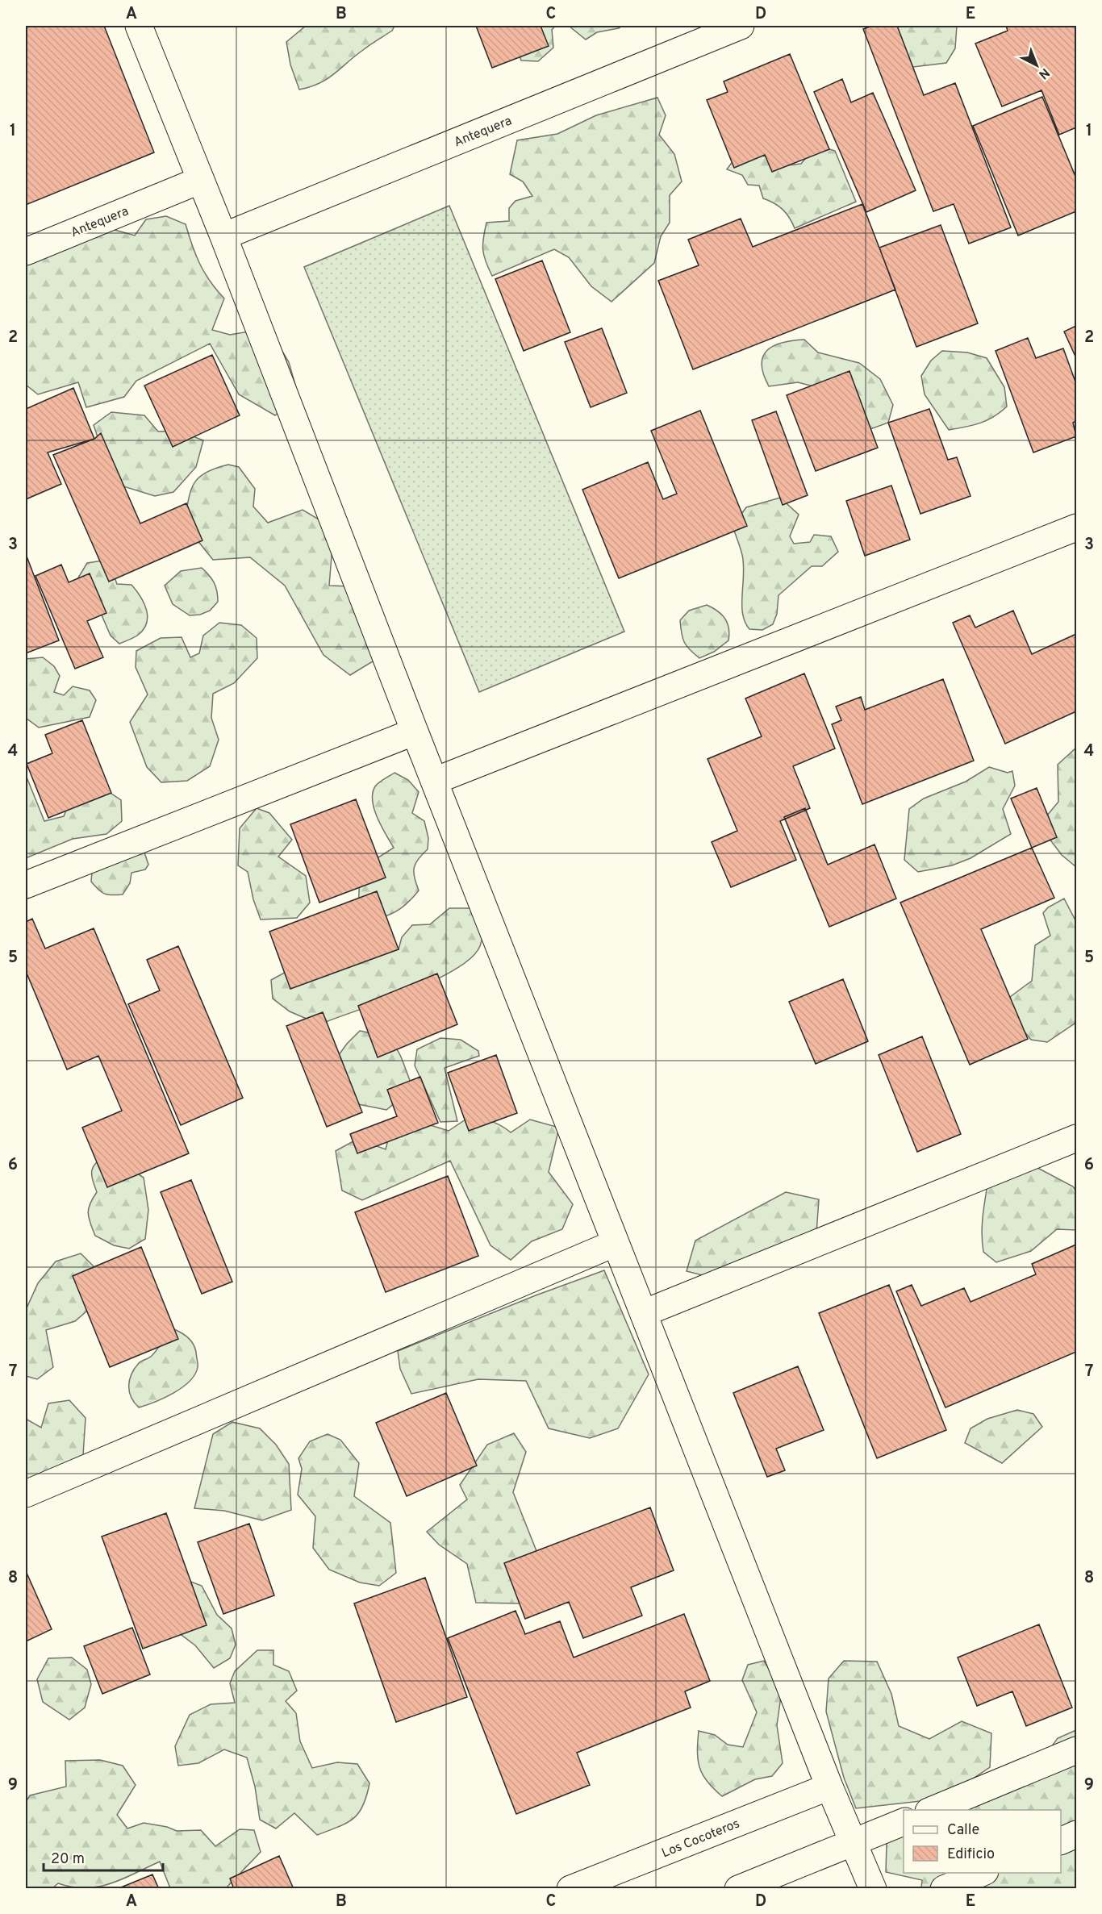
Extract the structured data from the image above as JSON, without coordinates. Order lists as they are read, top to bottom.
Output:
{
  "streets": {
    "street": ["Antequera", "Los Cocoteros"]
  },
  "legend": ["Calle", "Edificio"],
  "scale_bar": "20 m",
  "north": "bottom right",
  "grid": {
    "columns": [
      "A",
      "B",
      "C",
      "D",
      "E"
    ],
    "rows": [
      "1",
      "2",
      "3",
      "4",
      "5",
      "6",
      "7",
      "8",
      "9"
    ]
  }
}
